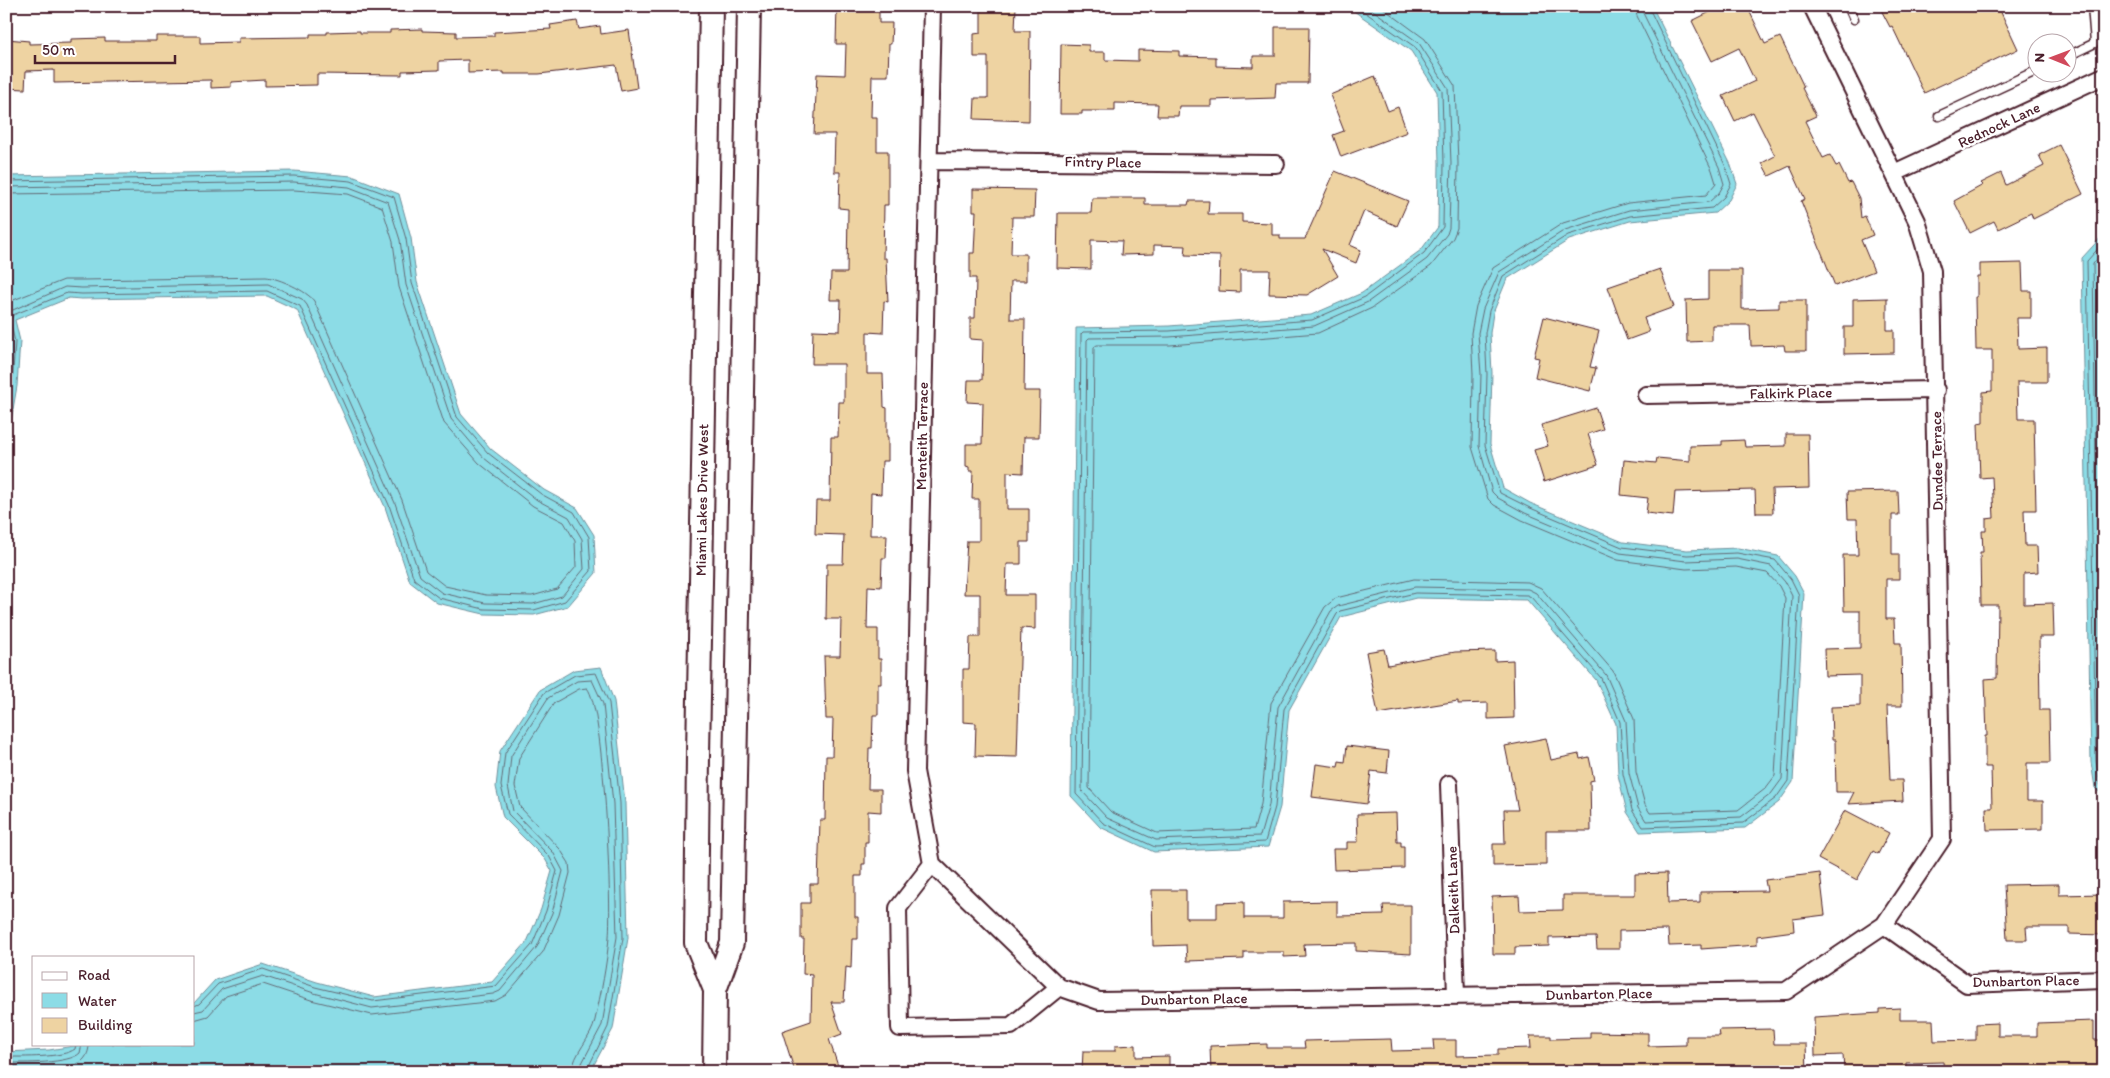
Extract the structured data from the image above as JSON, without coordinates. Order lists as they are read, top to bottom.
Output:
{
  "streets": {
    "main road": ["Miami Lakes Drive West"],
    "street": [
      "Rednock Lane",
      "Fintry Place",
      "Falkirk Place",
      "Menteith Terrace",
      "Dundee Terrace",
      "Dalkeith Lane",
      "Dunbarton Place"
    ]
  },
  "crossings": [
    ["Rednock Lane", "Dundee Terrace"],
    ["Fintry Place", "Menteith Terrace"],
    ["Falkirk Place", "Dundee Terrace"],
    ["Menteith Terrace", "Dunbarton Place"],
    ["Dundee Terrace", "Dunbarton Place"],
    ["Dalkeith Lane", "Dunbarton Place"]
  ],
  "legend": ["Road", "Water", "Building"],
  "scale_bar": "50 m",
  "north": "left"
}
